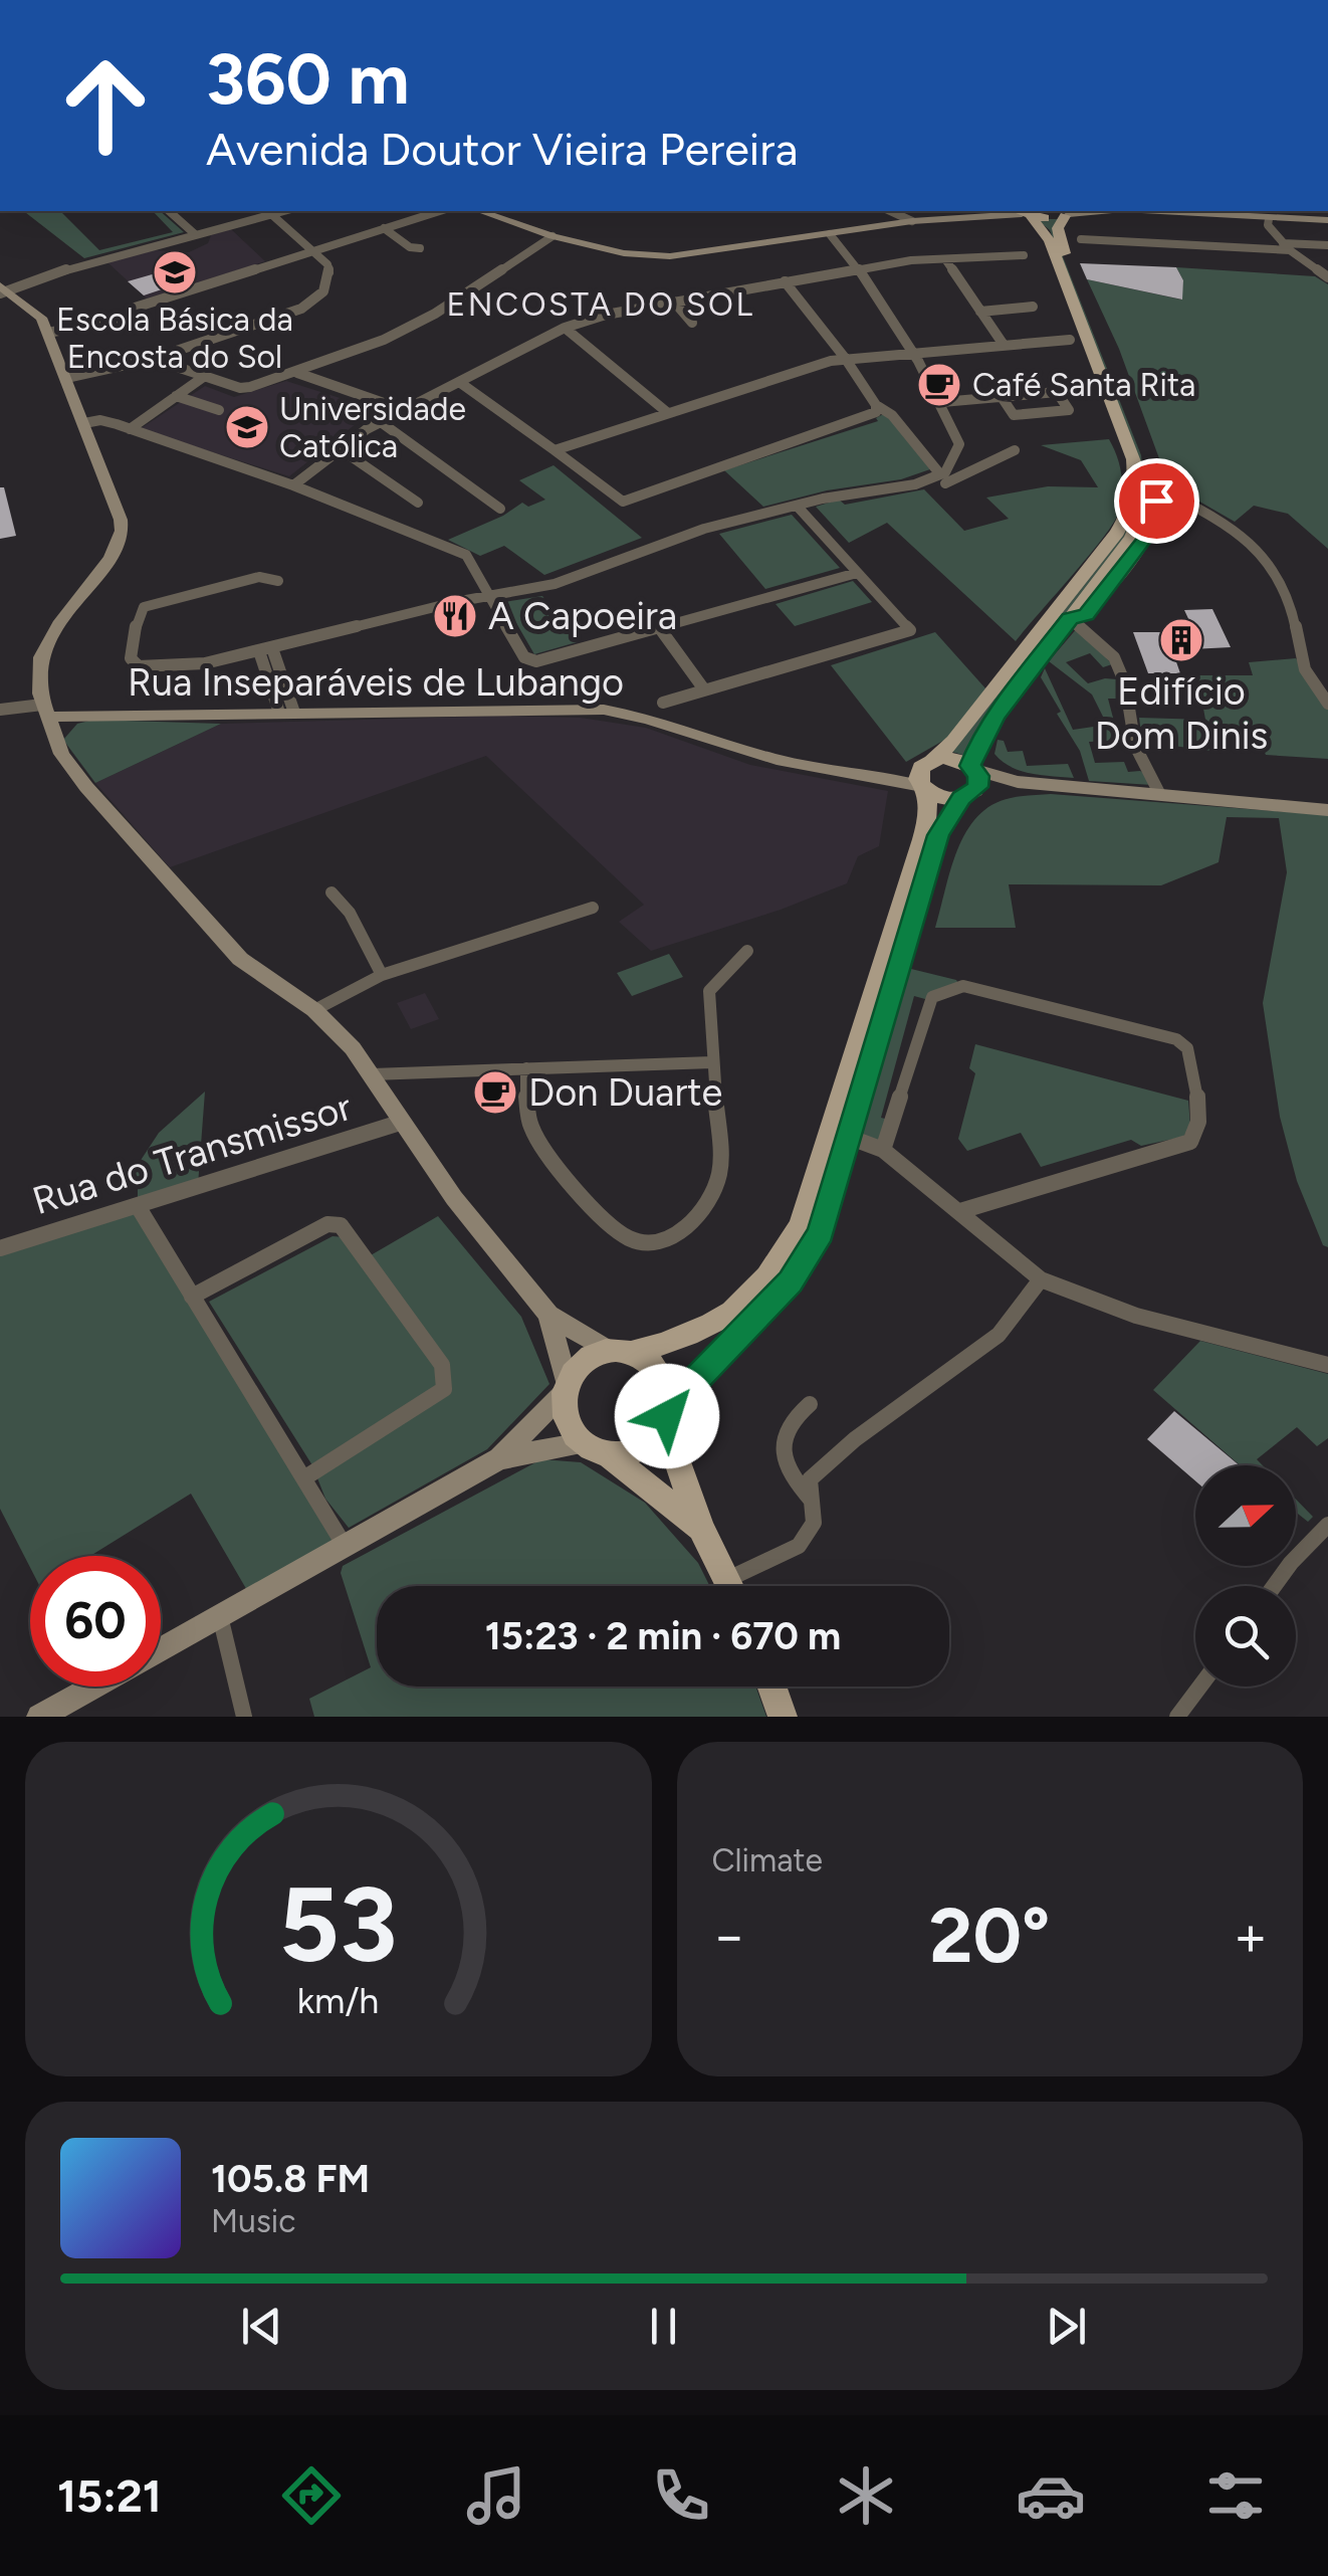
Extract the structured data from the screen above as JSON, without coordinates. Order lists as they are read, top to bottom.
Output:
{
  "streets": {
    "main road": ["Rua Inseparáveis de Lubango"],
    "street": ["Rua do Transmissor"]
  },
  "districts": ["ENCOSTA DO SOL"],
  "places": {
    "school or university": ["Escola Básica da Encosta do Sol", "Universidade Católica"],
    "cafe": ["Café Santa Rita", "Don Duarte"],
    "restaurant": ["A Capoeira"],
    "building": ["Edifício Dom Dinis"]
  },
  "north": "right",
  "page": {
    "turn": ["360 m", "Avenida Doutor Vieira Pereira"],
    "limit": "60",
    "trip": "15:23 · 2 min · 670 m",
    "tile": "Climate",
    "heat": ["−", "20°", "+"],
    "song": ["105.8 FM", "Music"],
    "tabs": "15:21",
    "gauge": ["53", "km/h"]
  }
}
